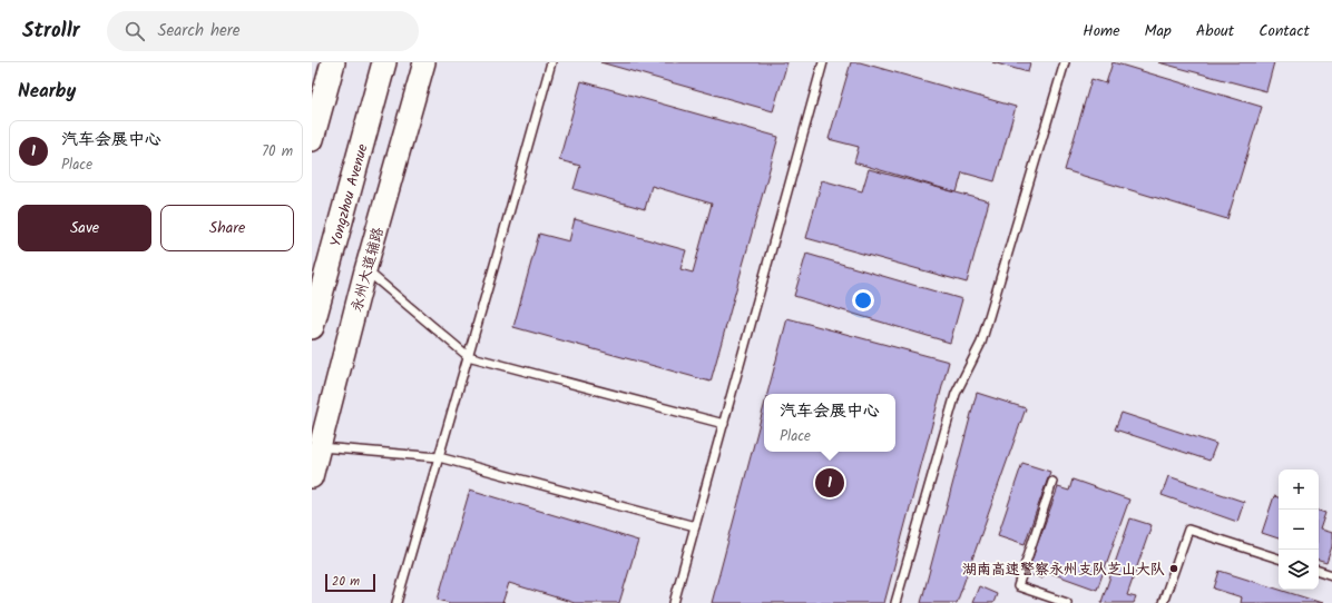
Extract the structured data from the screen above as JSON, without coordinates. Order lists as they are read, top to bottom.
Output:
{
  "streets": {
    "main road": ["Yongzhou Avenue", "永州大道辅路"]
  },
  "places": ["湖南高速警察永州支队芝山大队"],
  "scale_bar": "20 m",
  "page": {
    "header": "Strollr",
    "search": "Search here",
    "nav": [
      "Home",
      "Map",
      "About",
      "Contact"
    ],
    "heading": "Nearby",
    "list": [
      {
        "mark": "1",
        "name": "汽车会展中心",
        "note": "Place",
        "value": "70 m"
      }
    ],
    "buttons": ["Save", "Share"],
    "popup": ["汽车会展中心", "Place"],
    "pins": "1",
    "map_buttons": ["+", "−"],
    "scale": "20 m"
  }
}
